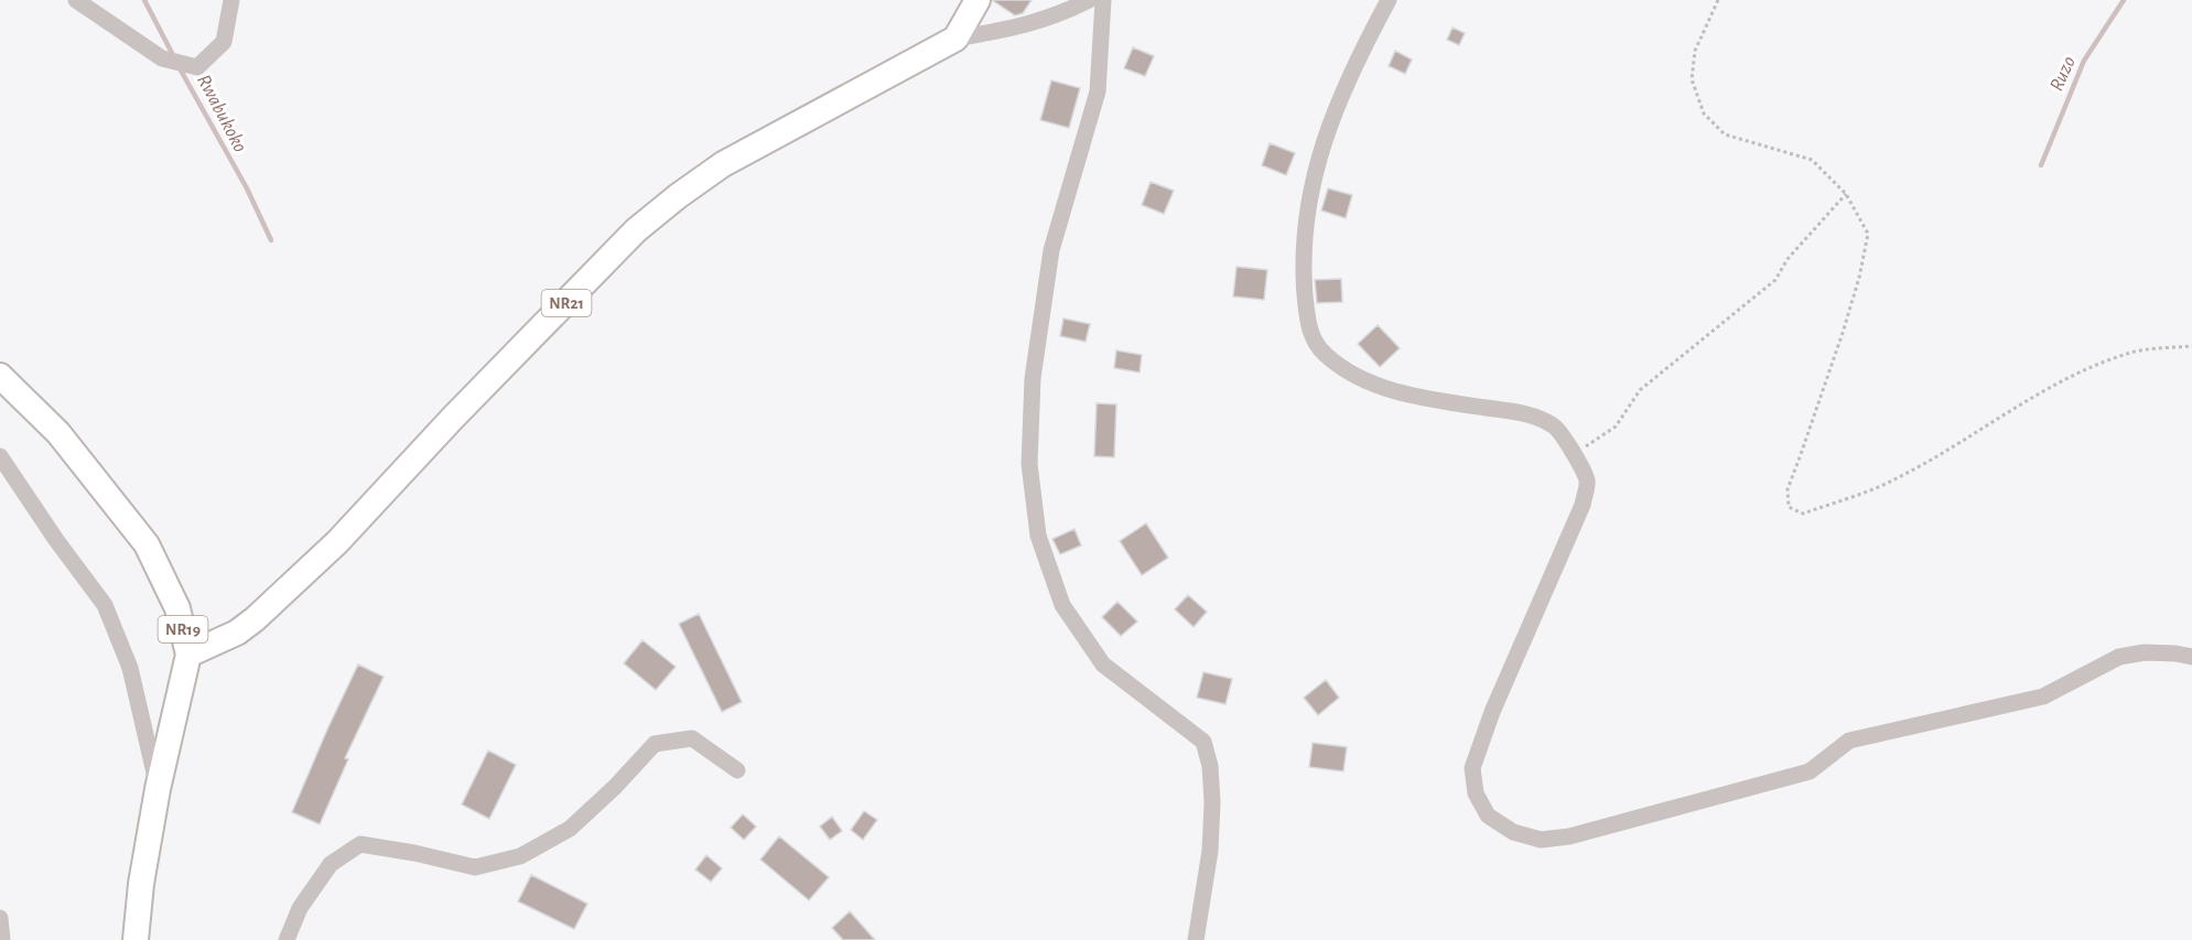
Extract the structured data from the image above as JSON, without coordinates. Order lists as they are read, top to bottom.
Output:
{
  "streets": {
    "main road": ["NR21", "NR19"]
  },
  "crossings": [
    ["NR21", "NR19"]
  ],
  "water": ["Ruzo", "Rwabukoko"]
}
